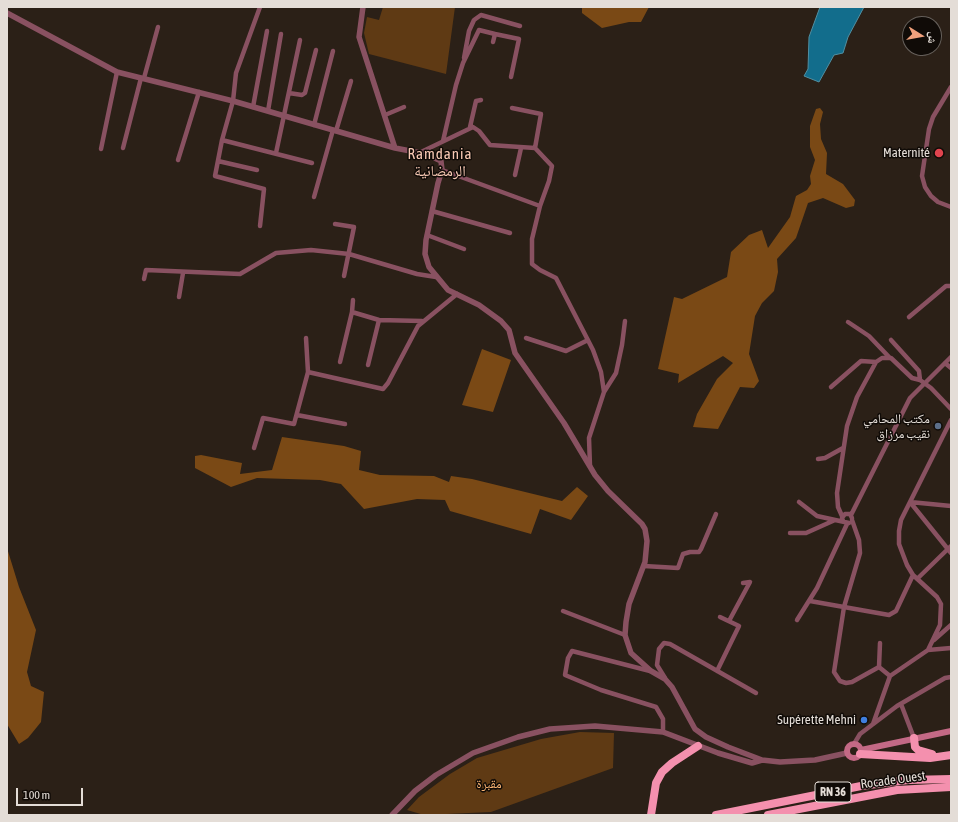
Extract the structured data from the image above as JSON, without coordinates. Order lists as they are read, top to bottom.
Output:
{
  "streets": {
    "highway": ["Rocade Ouest", "RN 36"]
  },
  "districts": ["Ramdania الرمضانية"],
  "parks": ["مقبرة"],
  "places": ["Maternité", "مكتب المحامي نقيب مرزاق", "Supérette Mehni"],
  "scale_bar": "100 m",
  "north": "right"
}
